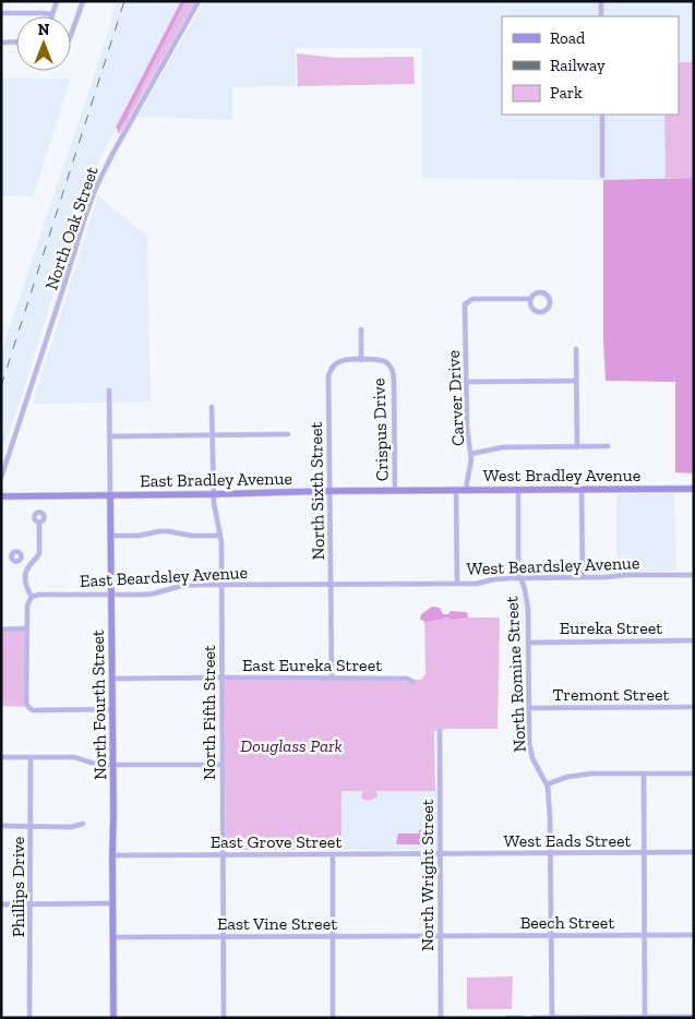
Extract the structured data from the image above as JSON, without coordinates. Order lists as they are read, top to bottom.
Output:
{
  "streets": {
    "main road": ["West Bradley Avenue", "East Bradley Avenue", "North Fourth Street"],
    "street": [
      "North Oak Street",
      "Carver Drive",
      "Crispus Drive",
      "North Sixth Street",
      "West Beardsley Avenue",
      "East Beardsley Avenue",
      "Eureka Street",
      "East Eureka Street",
      "North Romine Street",
      "Tremont Street",
      "North Fifth Street",
      "West Eads Street",
      "East Grove Street",
      "North Wright Street",
      "Phillips Drive",
      "Beech Street",
      "East Vine Street"
    ]
  },
  "crossings": [
    ["Carver Drive", "West Bradley Avenue"],
    ["Crispus Drive", "East Bradley Avenue"],
    ["Crispus Drive", "North Sixth Street"],
    ["West Bradley Avenue", "East Bradley Avenue"],
    ["West Bradley Avenue", "North Romine Street"],
    ["East Bradley Avenue", "North Sixth Street"],
    ["East Bradley Avenue", "North Fourth Street"],
    ["East Bradley Avenue", "North Fifth Street"],
    ["North Sixth Street", "East Beardsley Avenue"],
    ["North Sixth Street", "East Eureka Street"],
    ["West Beardsley Avenue", "East Beardsley Avenue"],
    ["West Beardsley Avenue", "North Romine Street"],
    ["East Beardsley Avenue", "North Fourth Street"],
    ["East Beardsley Avenue", "North Fifth Street"],
    ["Eureka Street", "North Romine Street"],
    ["East Eureka Street", "North Fourth Street"],
    ["East Eureka Street", "North Fifth Street"],
    ["North Romine Street", "Tremont Street"],
    ["North Romine Street", "West Eads Street"],
    ["North Romine Street", "Beech Street"],
    ["North Fourth Street", "East Grove Street"],
    ["North Fourth Street", "East Vine Street"],
    ["North Fifth Street", "East Grove Street"],
    ["North Fifth Street", "East Vine Street"],
    ["West Eads Street", "East Grove Street"],
    ["West Eads Street", "North Wright Street"],
    ["East Grove Street", "North Wright Street"],
    ["North Wright Street", "Beech Street"],
    ["North Wright Street", "East Vine Street"],
    ["Beech Street", "East Vine Street"]
  ],
  "parks": ["Douglass Park"],
  "legend": ["Road", "Railway", "Park"],
  "north": "top"
}
